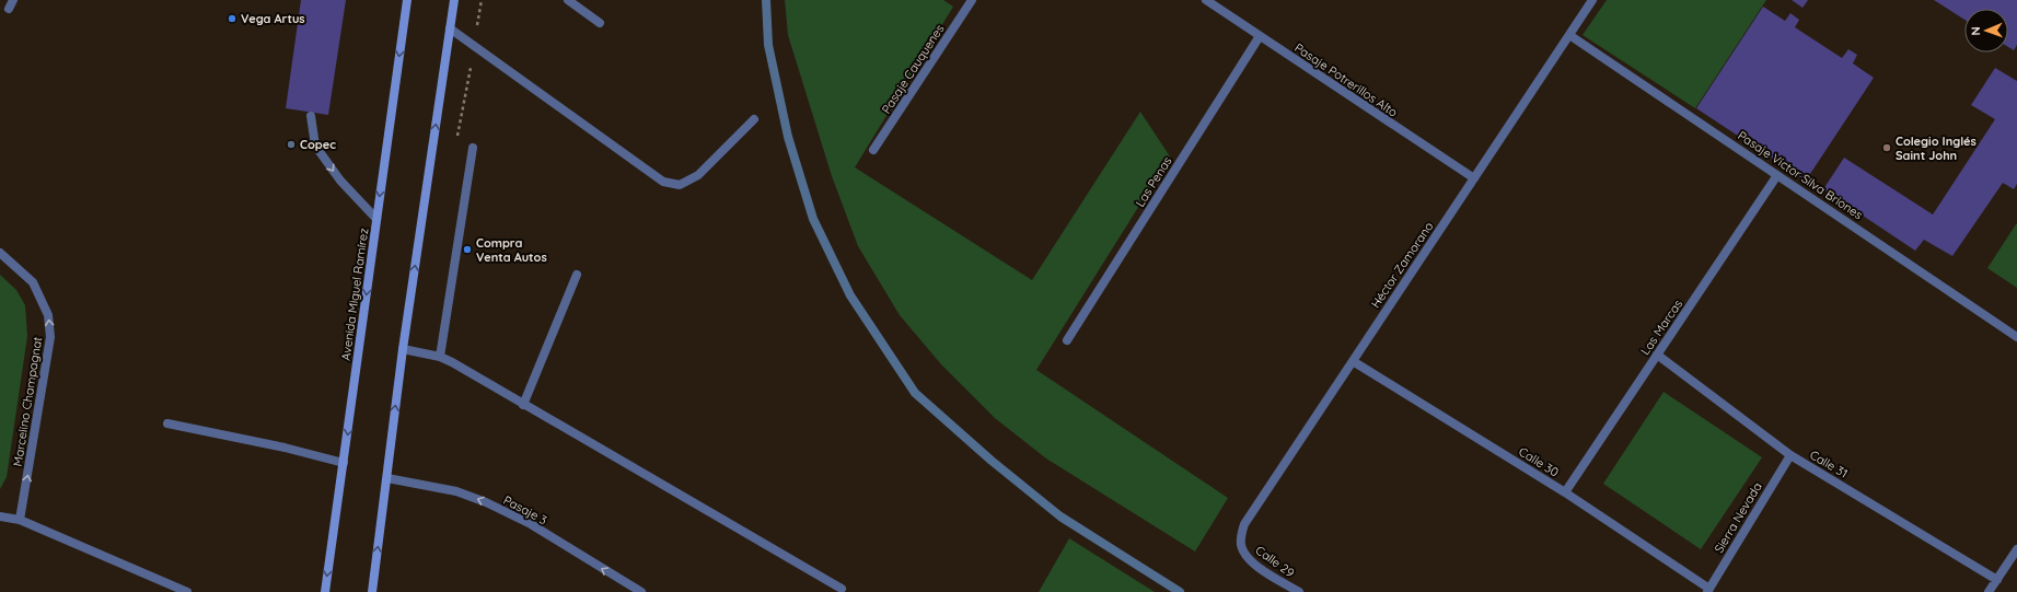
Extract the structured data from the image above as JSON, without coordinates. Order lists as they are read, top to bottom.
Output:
{
  "streets": {
    "main road": ["Avenida Miguel Ramírez"],
    "street": [
      "Pasaje Cauquenes",
      "Pasaje Potrerillos Alto",
      "Pasaje Víctor Silva Briones",
      "Las Penas",
      "Héctor Zamorano",
      "Las Marcas",
      "Marcelino Champagnat",
      "Calle 30",
      "Calle 31",
      "Pasaje 3",
      "Sierra Nevada",
      "Calle 29"
    ]
  },
  "crossings": [
    ["Pasaje Potrerillos Alto", "Las Penas"],
    ["Pasaje Potrerillos Alto", "Héctor Zamorano"],
    ["Pasaje Víctor Silva Briones", "Héctor Zamorano"],
    ["Pasaje Víctor Silva Briones", "Las Marcas"],
    ["Héctor Zamorano", "Calle 30"],
    ["Héctor Zamorano", "Calle 29"],
    ["Las Marcas", "Calle 30"],
    ["Las Marcas", "Calle 31"],
    ["Calle 30", "Sierra Nevada"],
    ["Calle 31", "Sierra Nevada"]
  ],
  "one_way": ["Marcelino Champagnat", "Pasaje 3"],
  "places": [
    "Vega Artus",
    "Copec",
    "Colegio Inglés Saint John",
    "Compra Venta Autos"
  ],
  "north": "left"
}
